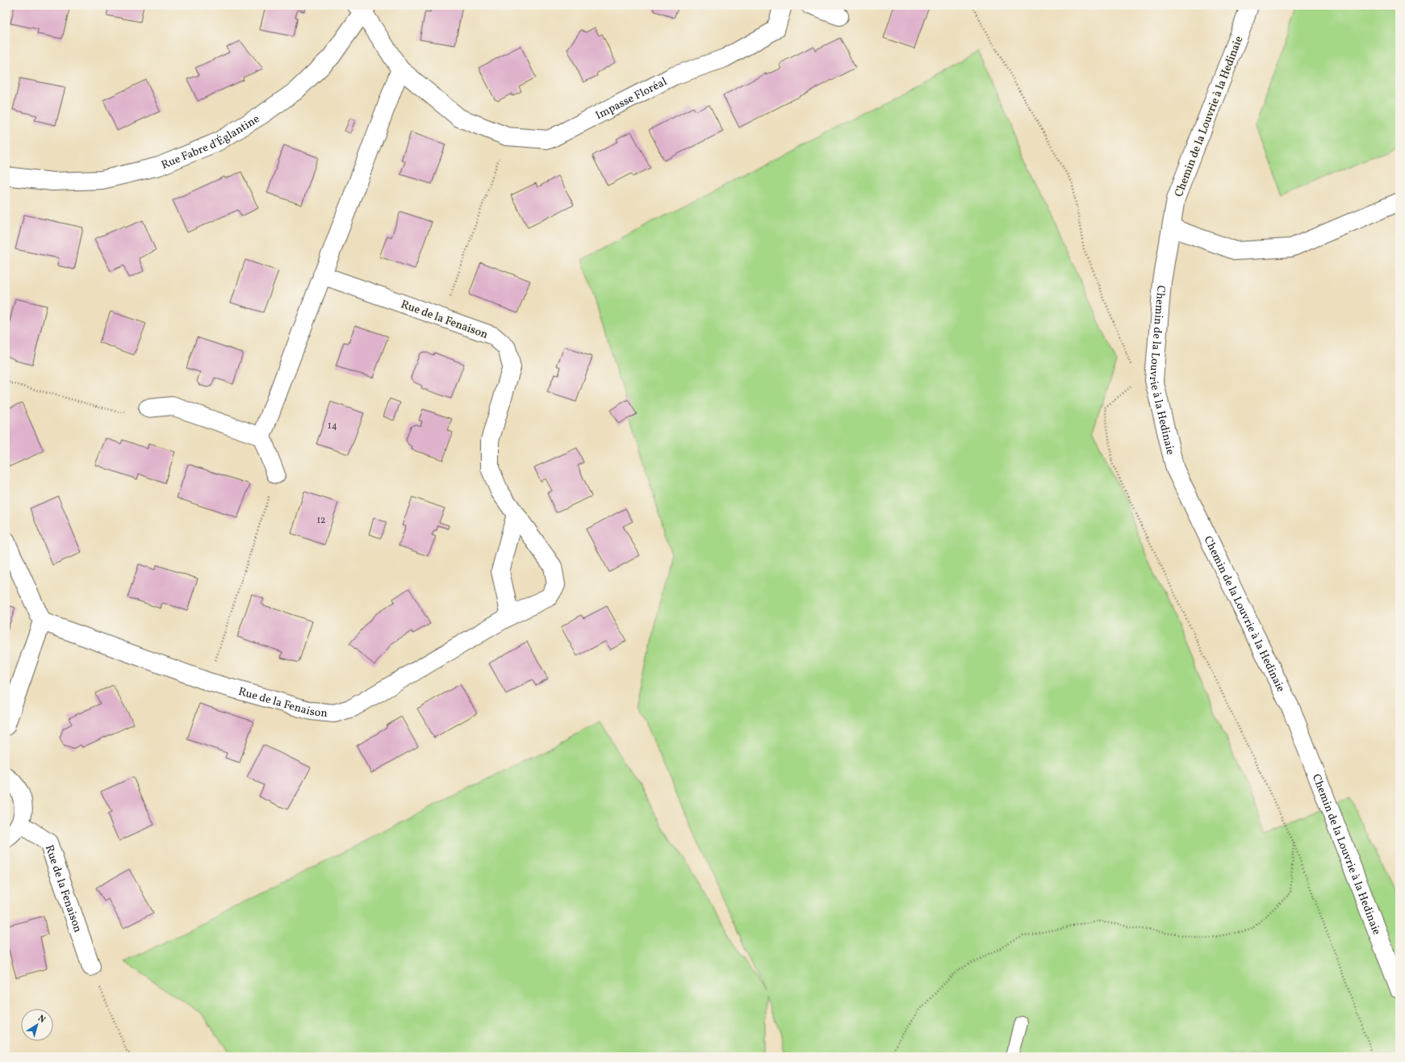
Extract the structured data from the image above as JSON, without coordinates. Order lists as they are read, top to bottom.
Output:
{
  "streets": {
    "street": [
      "Impasse Floréal",
      "Chemin de la Louvrie à la Hedinaie",
      "Rue Fabre d'Églantine",
      "Rue de la Fenaison"
    ]
  },
  "crossings": [
    ["Impasse Floréal", "Rue Fabre d'Églantine"]
  ],
  "house_numbers": ["14", "12"],
  "north": "top right"
}
